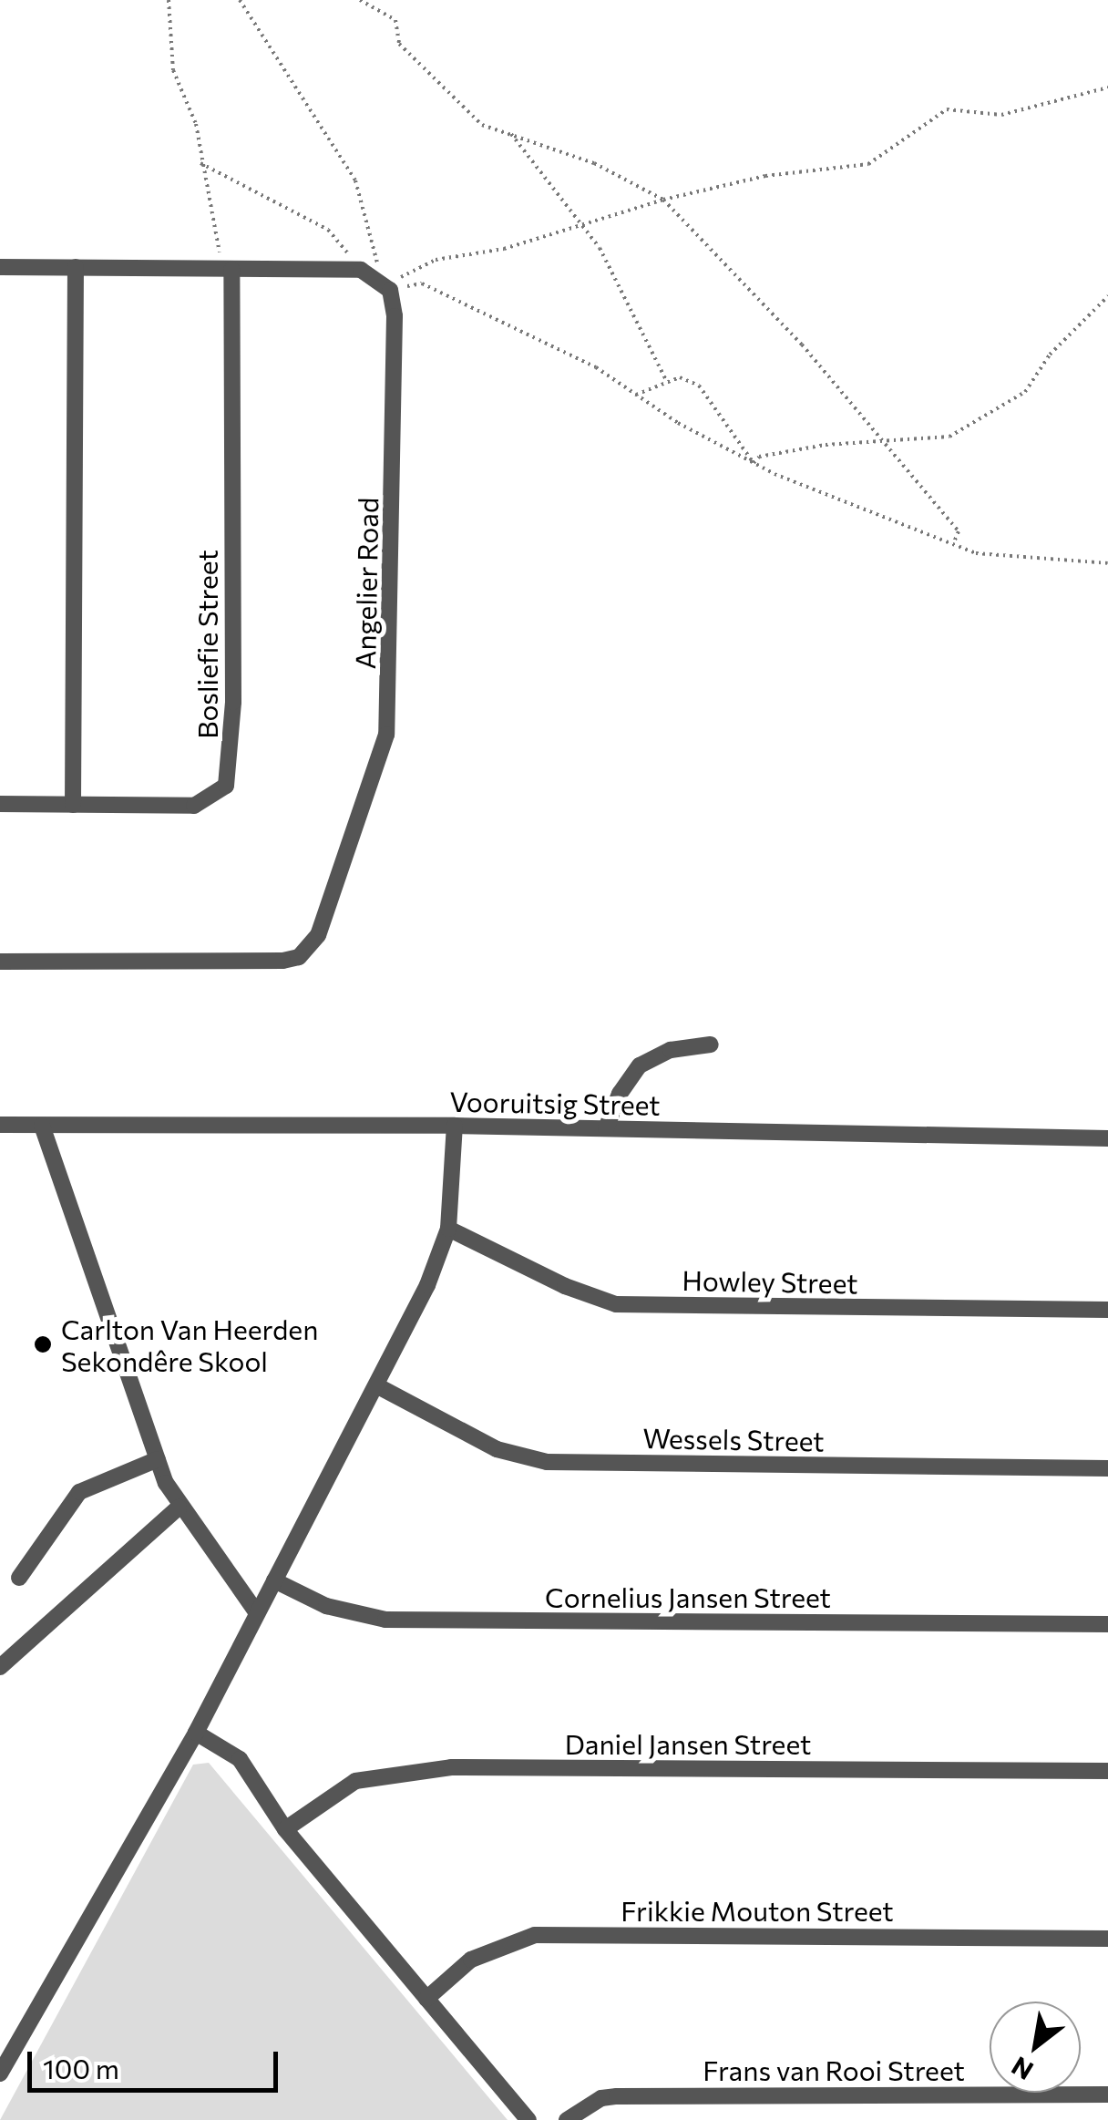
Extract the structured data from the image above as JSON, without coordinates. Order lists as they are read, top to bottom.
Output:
{
  "streets": {
    "street": [
      "Angelier Road",
      "Bosliefie Street",
      "Vooruitsig Street",
      "Howley Street",
      "Wessels Street",
      "Cornelius Jansen Street",
      "Daniel Jansen Street",
      "Frikkie Mouton Street",
      "Frans van Rooi Street"
    ]
  },
  "places": ["Carlton Van Heerden Sekondêre Skool"],
  "scale_bar": "100 m",
  "north": "bottom left"
}
